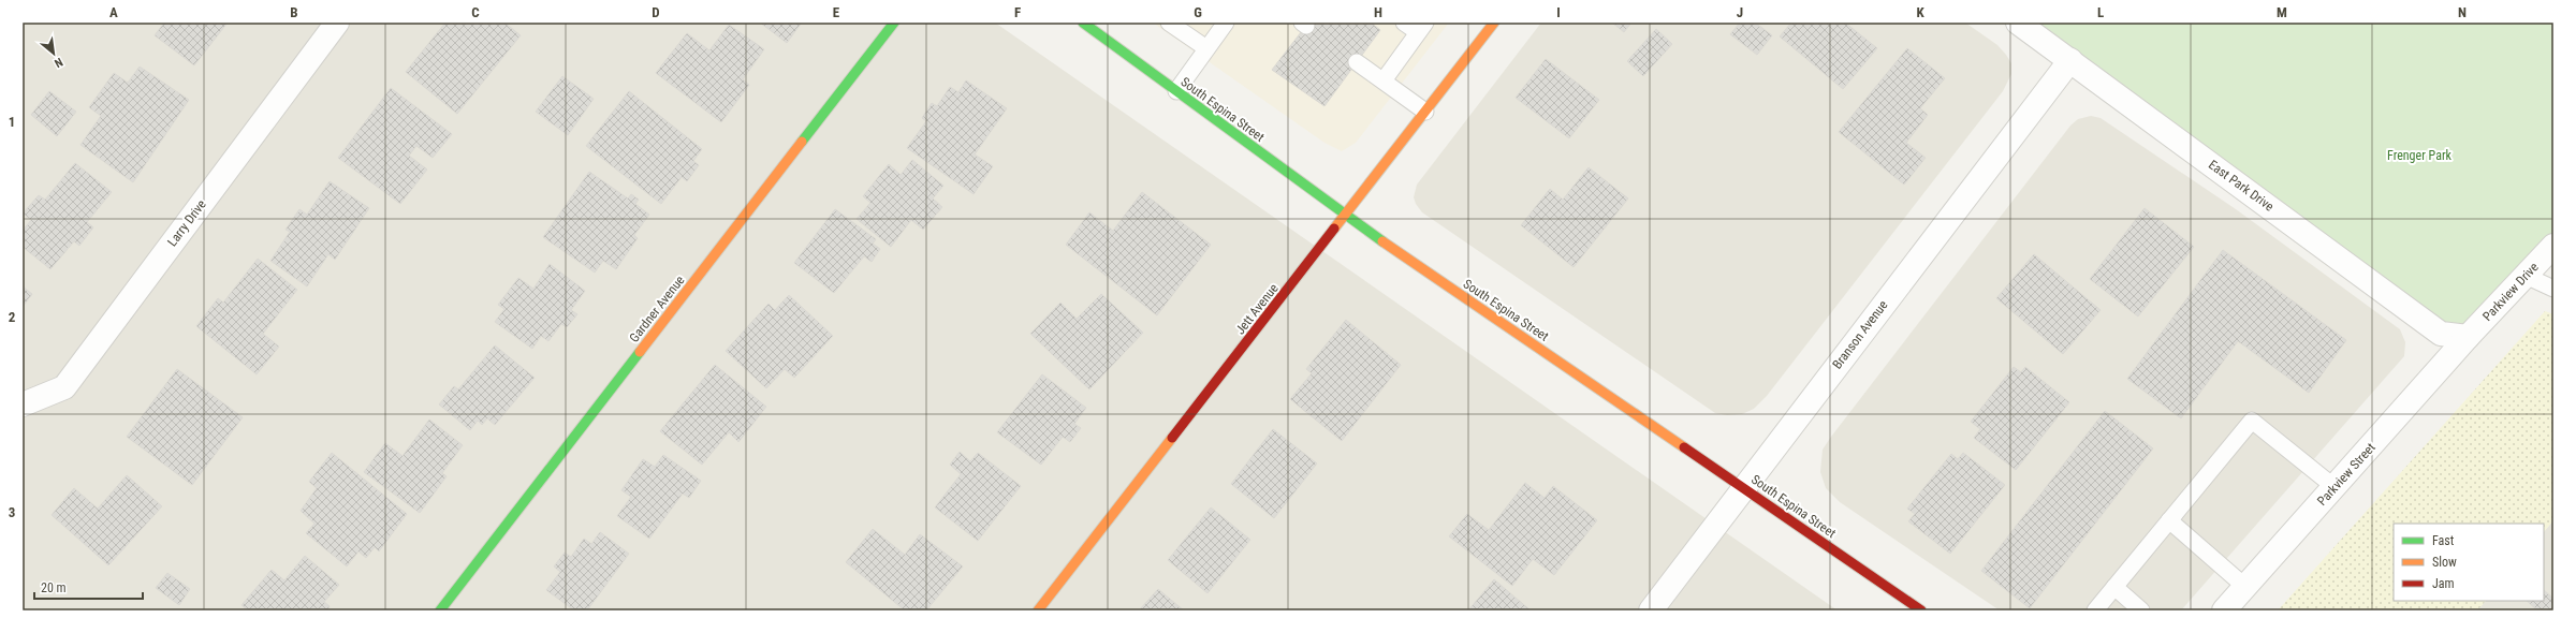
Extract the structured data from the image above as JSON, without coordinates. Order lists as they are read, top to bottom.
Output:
{
  "streets": {
    "street": [
      "South Espina Street",
      "East Park Drive",
      "Larry Drive",
      "Parkview Drive",
      "Gardner Avenue",
      "Jett Avenue",
      "Branson Avenue",
      "Parkview Street"
    ]
  },
  "crossings": [
    ["South Espina Street", "Jett Avenue"],
    ["South Espina Street", "Branson Avenue"],
    ["East Park Drive", "Parkview Drive"],
    ["East Park Drive", "Branson Avenue"],
    ["East Park Drive", "Parkview Street"],
    ["Parkview Drive", "Parkview Street"]
  ],
  "parks": ["Frenger Park"],
  "legend": ["Fast", "Slow", "Jam"],
  "scale_bar": "20 m",
  "north": "bottom right",
  "grid": {
    "columns": [
      "A",
      "B",
      "C",
      "D",
      "E",
      "F",
      "G",
      "H",
      "I",
      "J",
      "K",
      "L",
      "M",
      "N"
    ],
    "rows": ["1", "2", "3"]
  }
}
